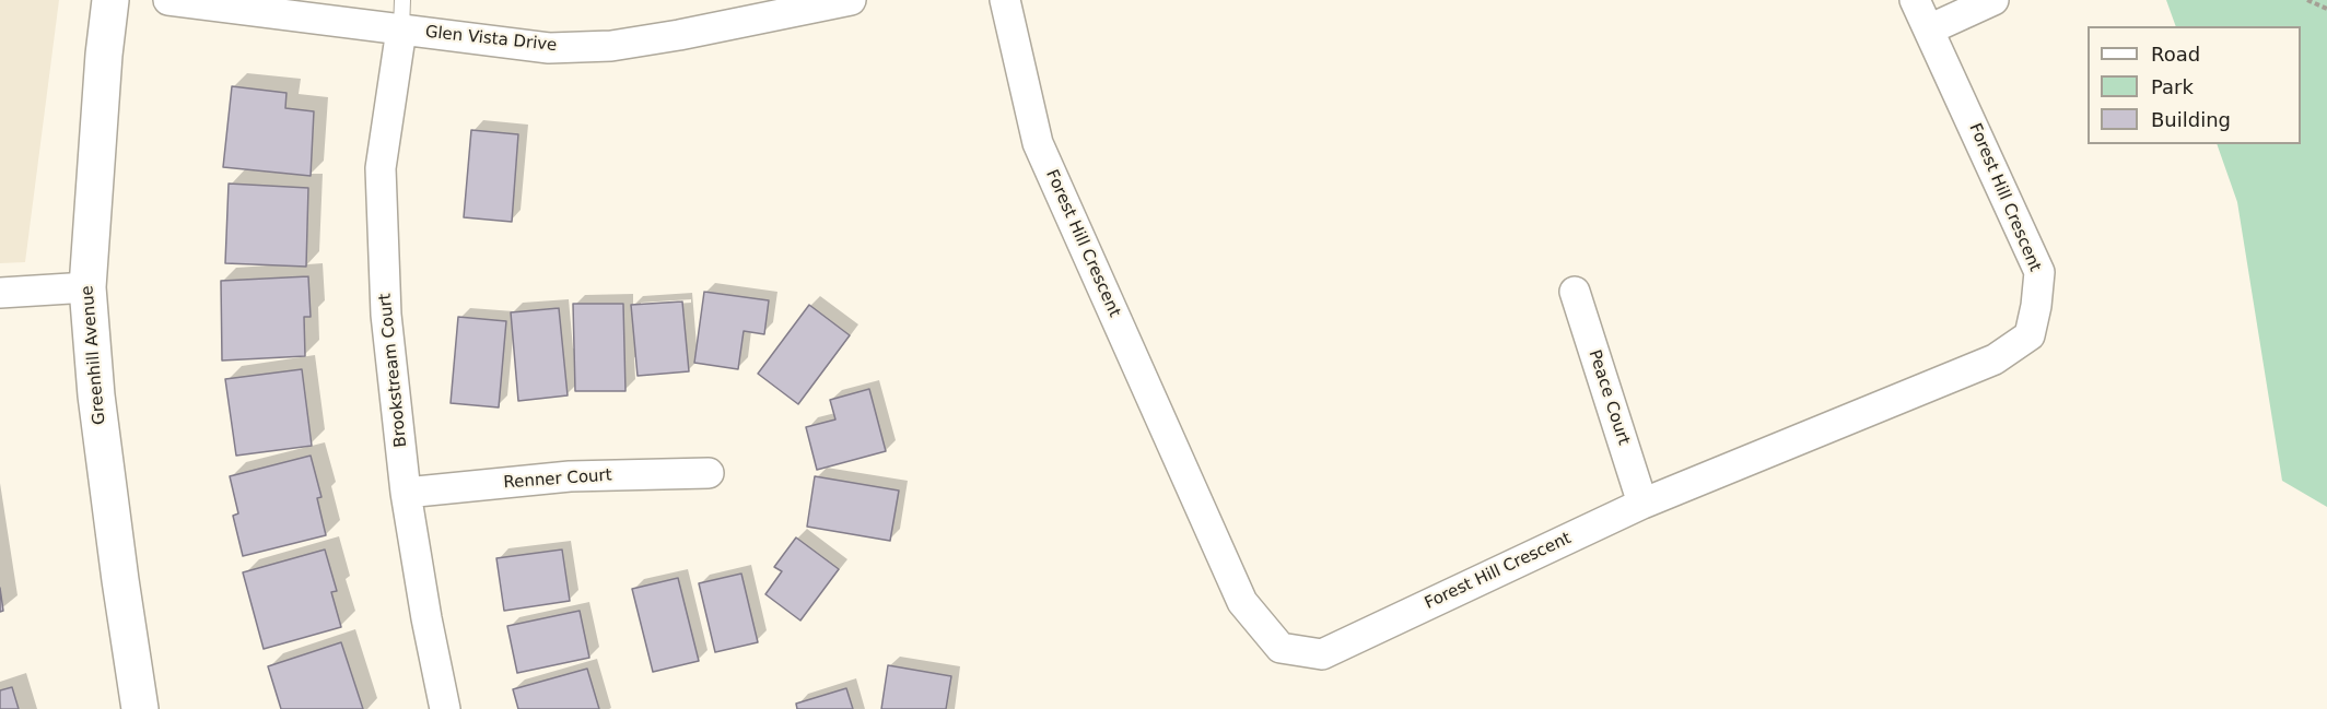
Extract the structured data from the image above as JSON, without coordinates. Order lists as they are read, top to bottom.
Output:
{
  "streets": {
    "street": [
      "Glen Vista Drive",
      "Forest Hill Crescent",
      "Greenhill Avenue",
      "Brookstream Court",
      "Peace Court",
      "Renner Court"
    ]
  },
  "crossings": [
    ["Glen Vista Drive", "Brookstream Court"],
    ["Forest Hill Crescent", "Peace Court"],
    ["Brookstream Court", "Renner Court"]
  ],
  "legend": ["Road", "Park", "Building"]
}
